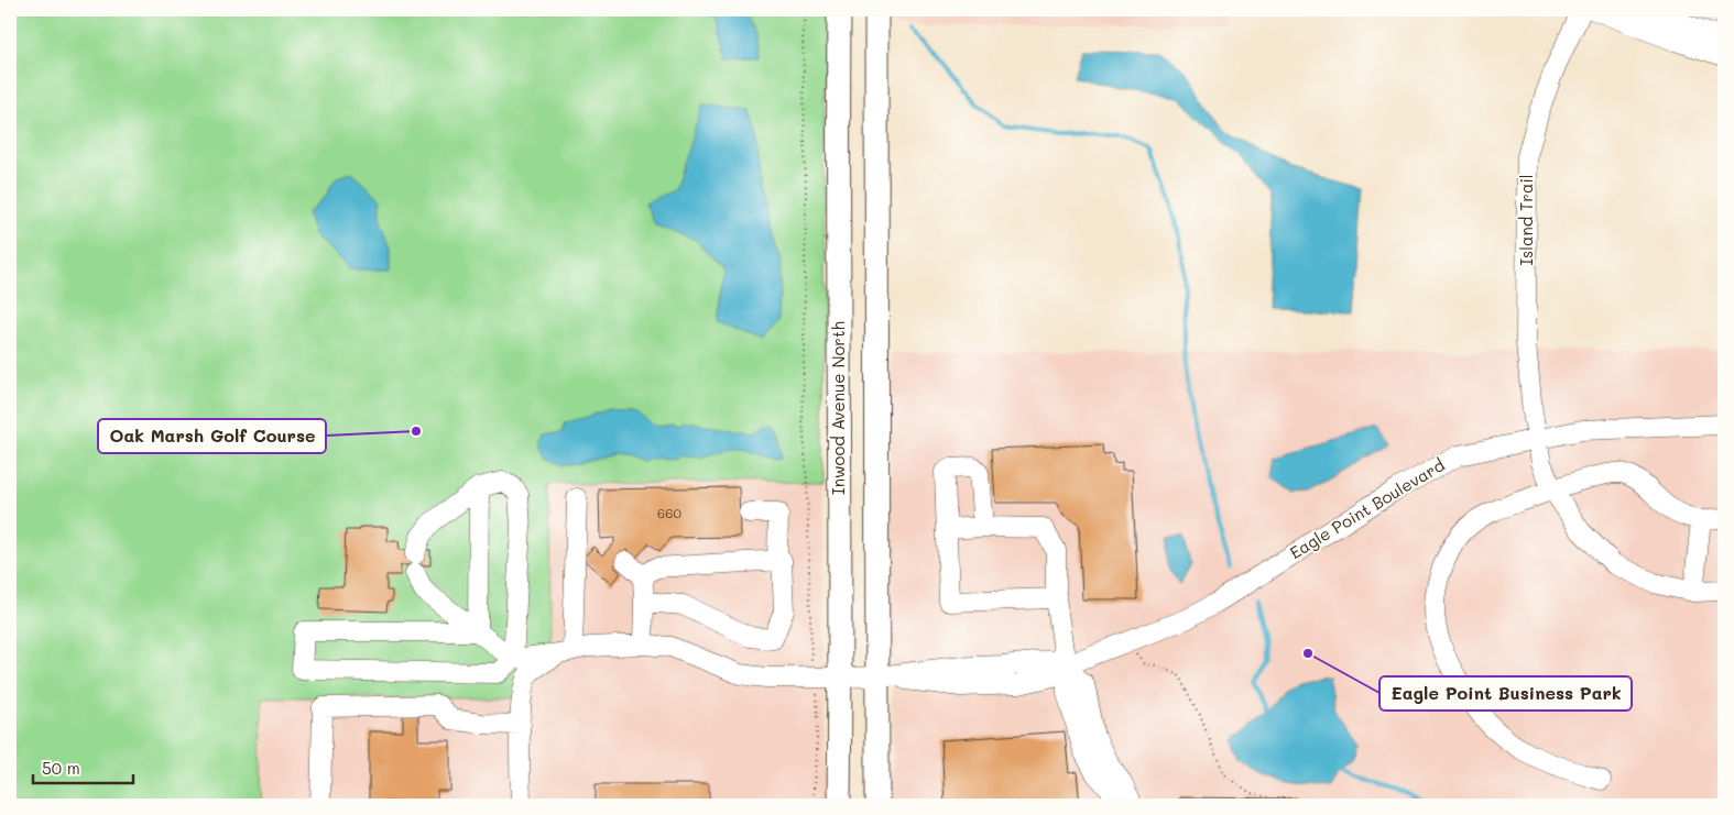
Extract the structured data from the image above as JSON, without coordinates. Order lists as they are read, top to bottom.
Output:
{
  "streets": {
    "main road": ["Inwood Avenue North"],
    "street": ["Island Trail", "Eagle Point Boulevard"]
  },
  "crossings": [
    ["Island Trail", "Eagle Point Boulevard"]
  ],
  "places": ["Oak Marsh Golf Course", "Eagle Point Business Park"],
  "house_numbers": ["660"],
  "scale_bar": "50 m"
}
